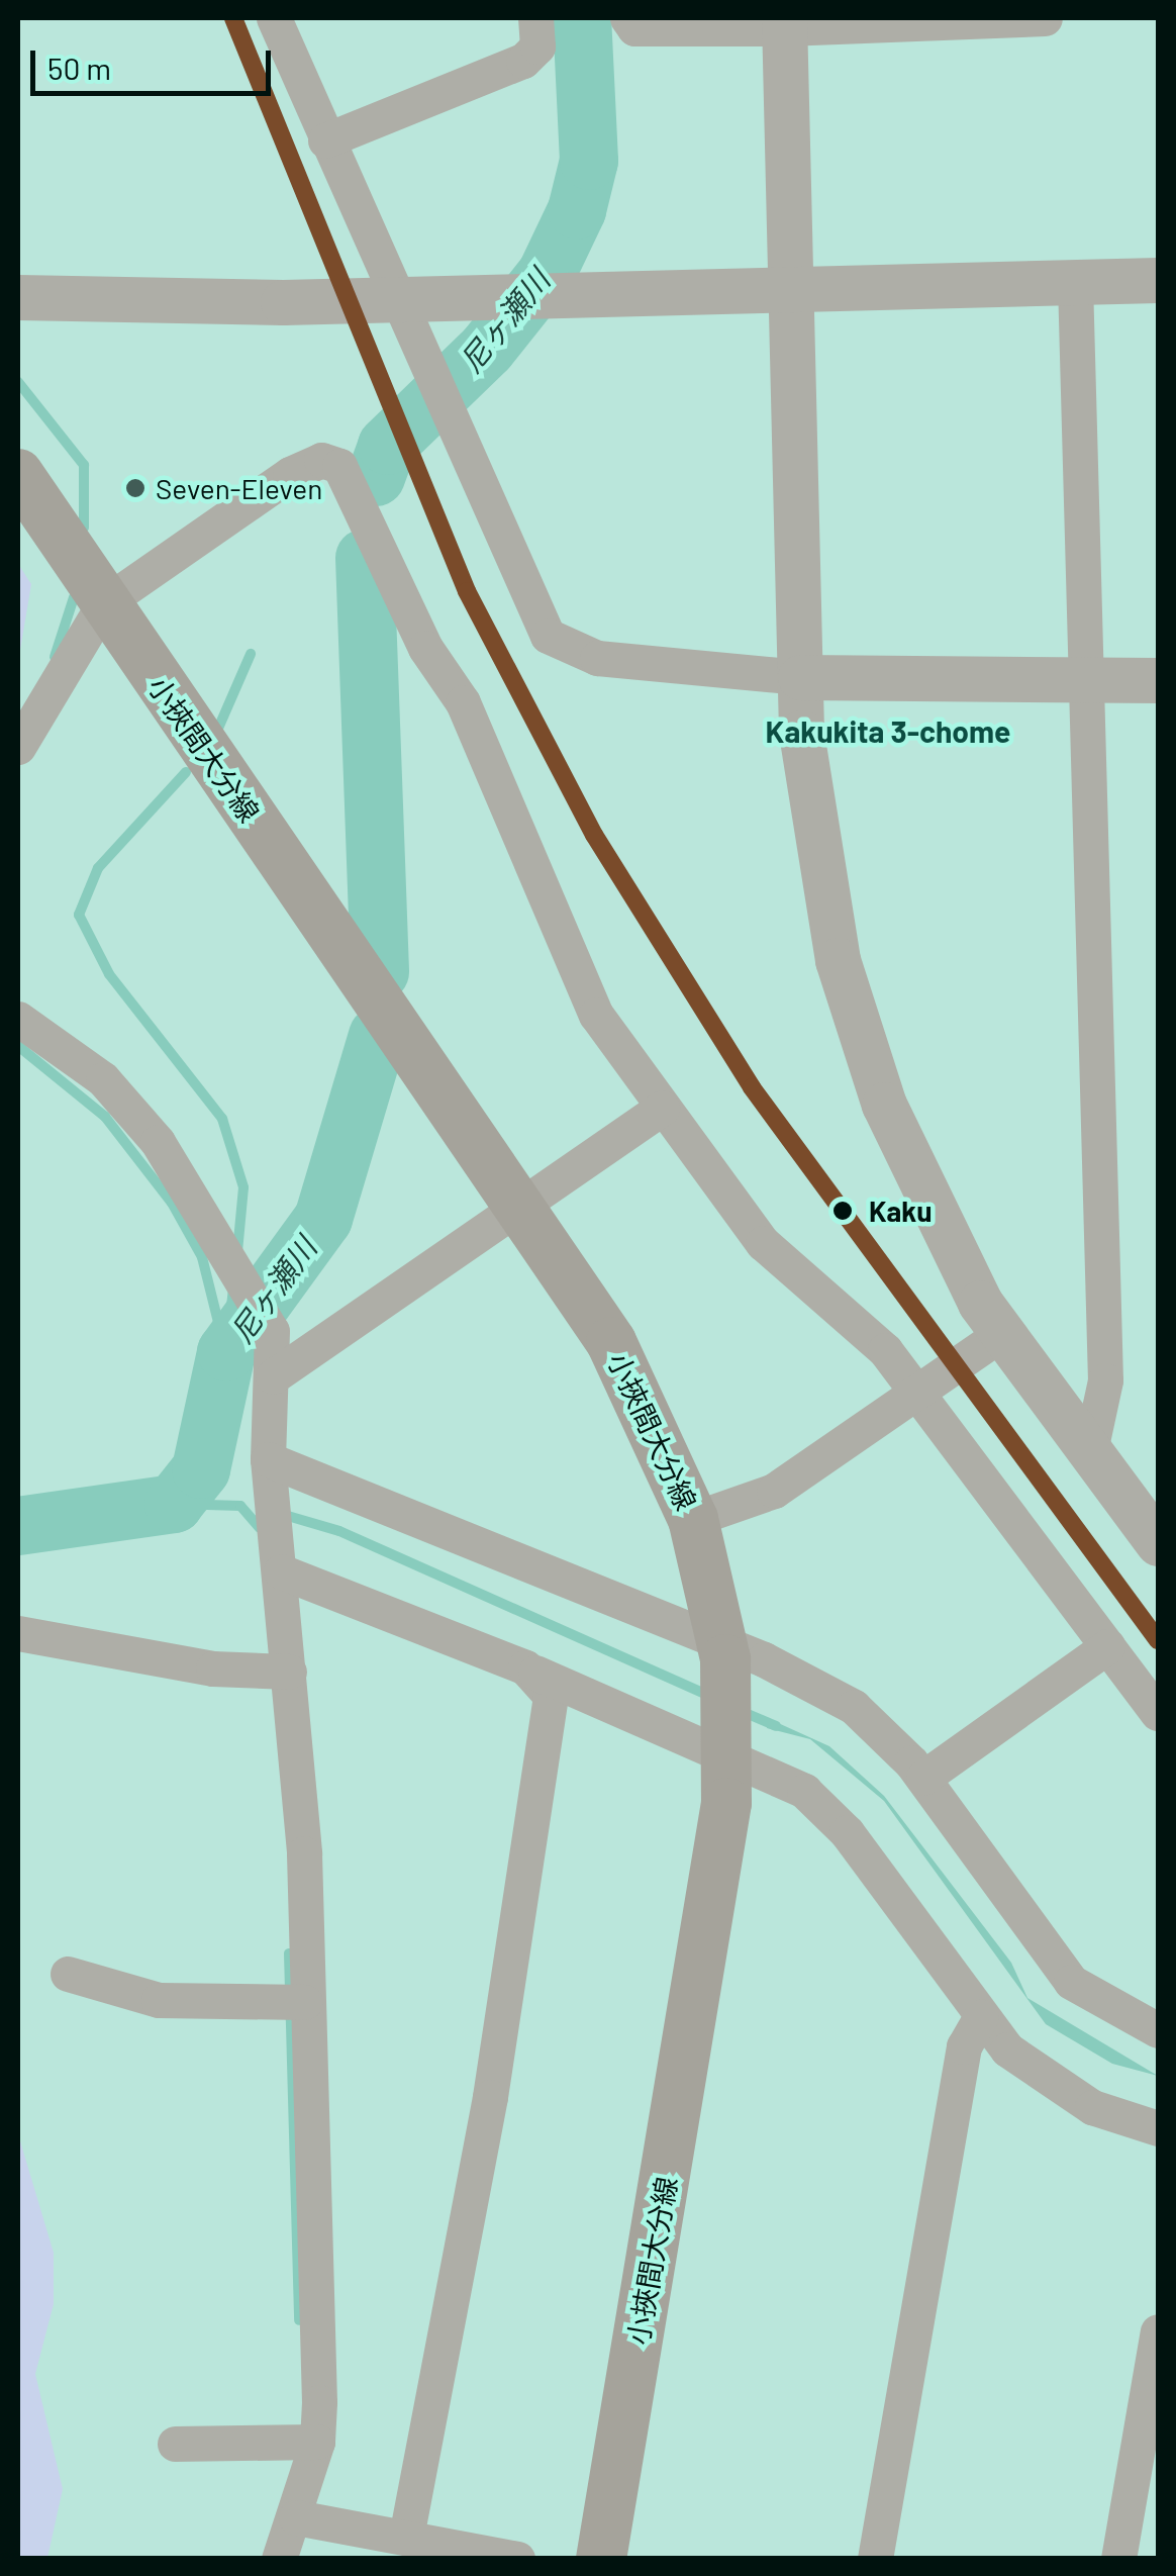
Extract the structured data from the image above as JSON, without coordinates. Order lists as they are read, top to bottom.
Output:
{
  "streets": {
    "main road": ["小挾間大分線"]
  },
  "districts": ["Kakukita 3-chome"],
  "water": ["尼ヶ瀬川"],
  "places": ["Seven-Eleven", "Kaku"],
  "scale_bar": "50 m"
}
